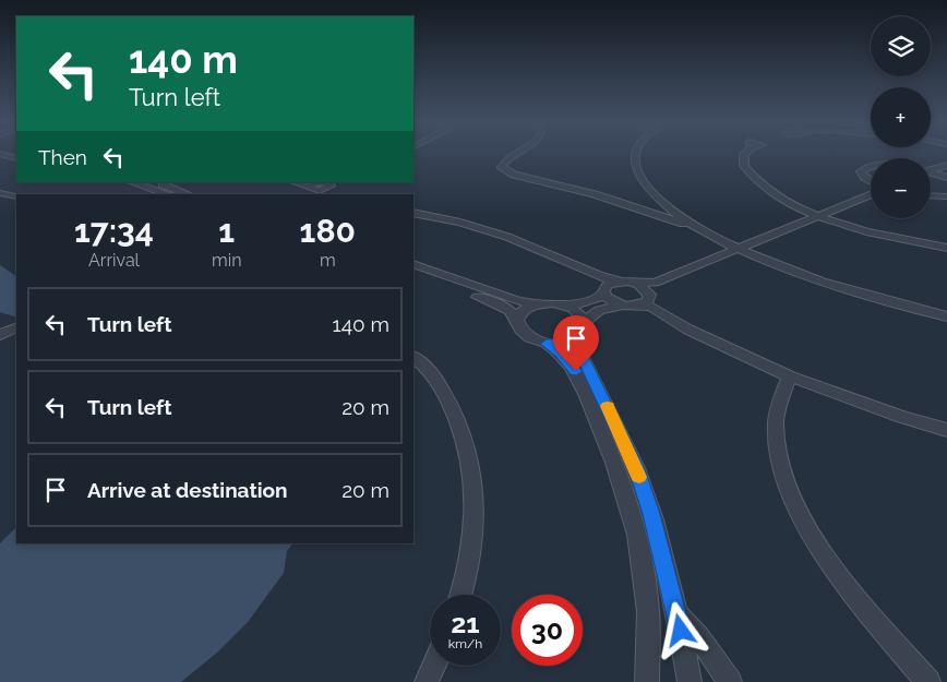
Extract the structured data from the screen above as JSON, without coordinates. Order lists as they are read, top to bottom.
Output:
{
  "page": {
    "map_buttons": ["+", "−"],
    "turn": ["140 m", "Turn left"],
    "then": "Then",
    "eta": [
      "17:34",
      "Arrival",
      "1",
      "min",
      "180",
      "m"
    ],
    "list": [
      {
        "name": "Turn left",
        "value": "140 m"
      },
      {
        "name": "Turn left",
        "value": "20 m"
      },
      {
        "name": "Arrive at destination",
        "value": "20 m"
      }
    ],
    "speed": "21 km/h",
    "limit": "30"
  }
}
